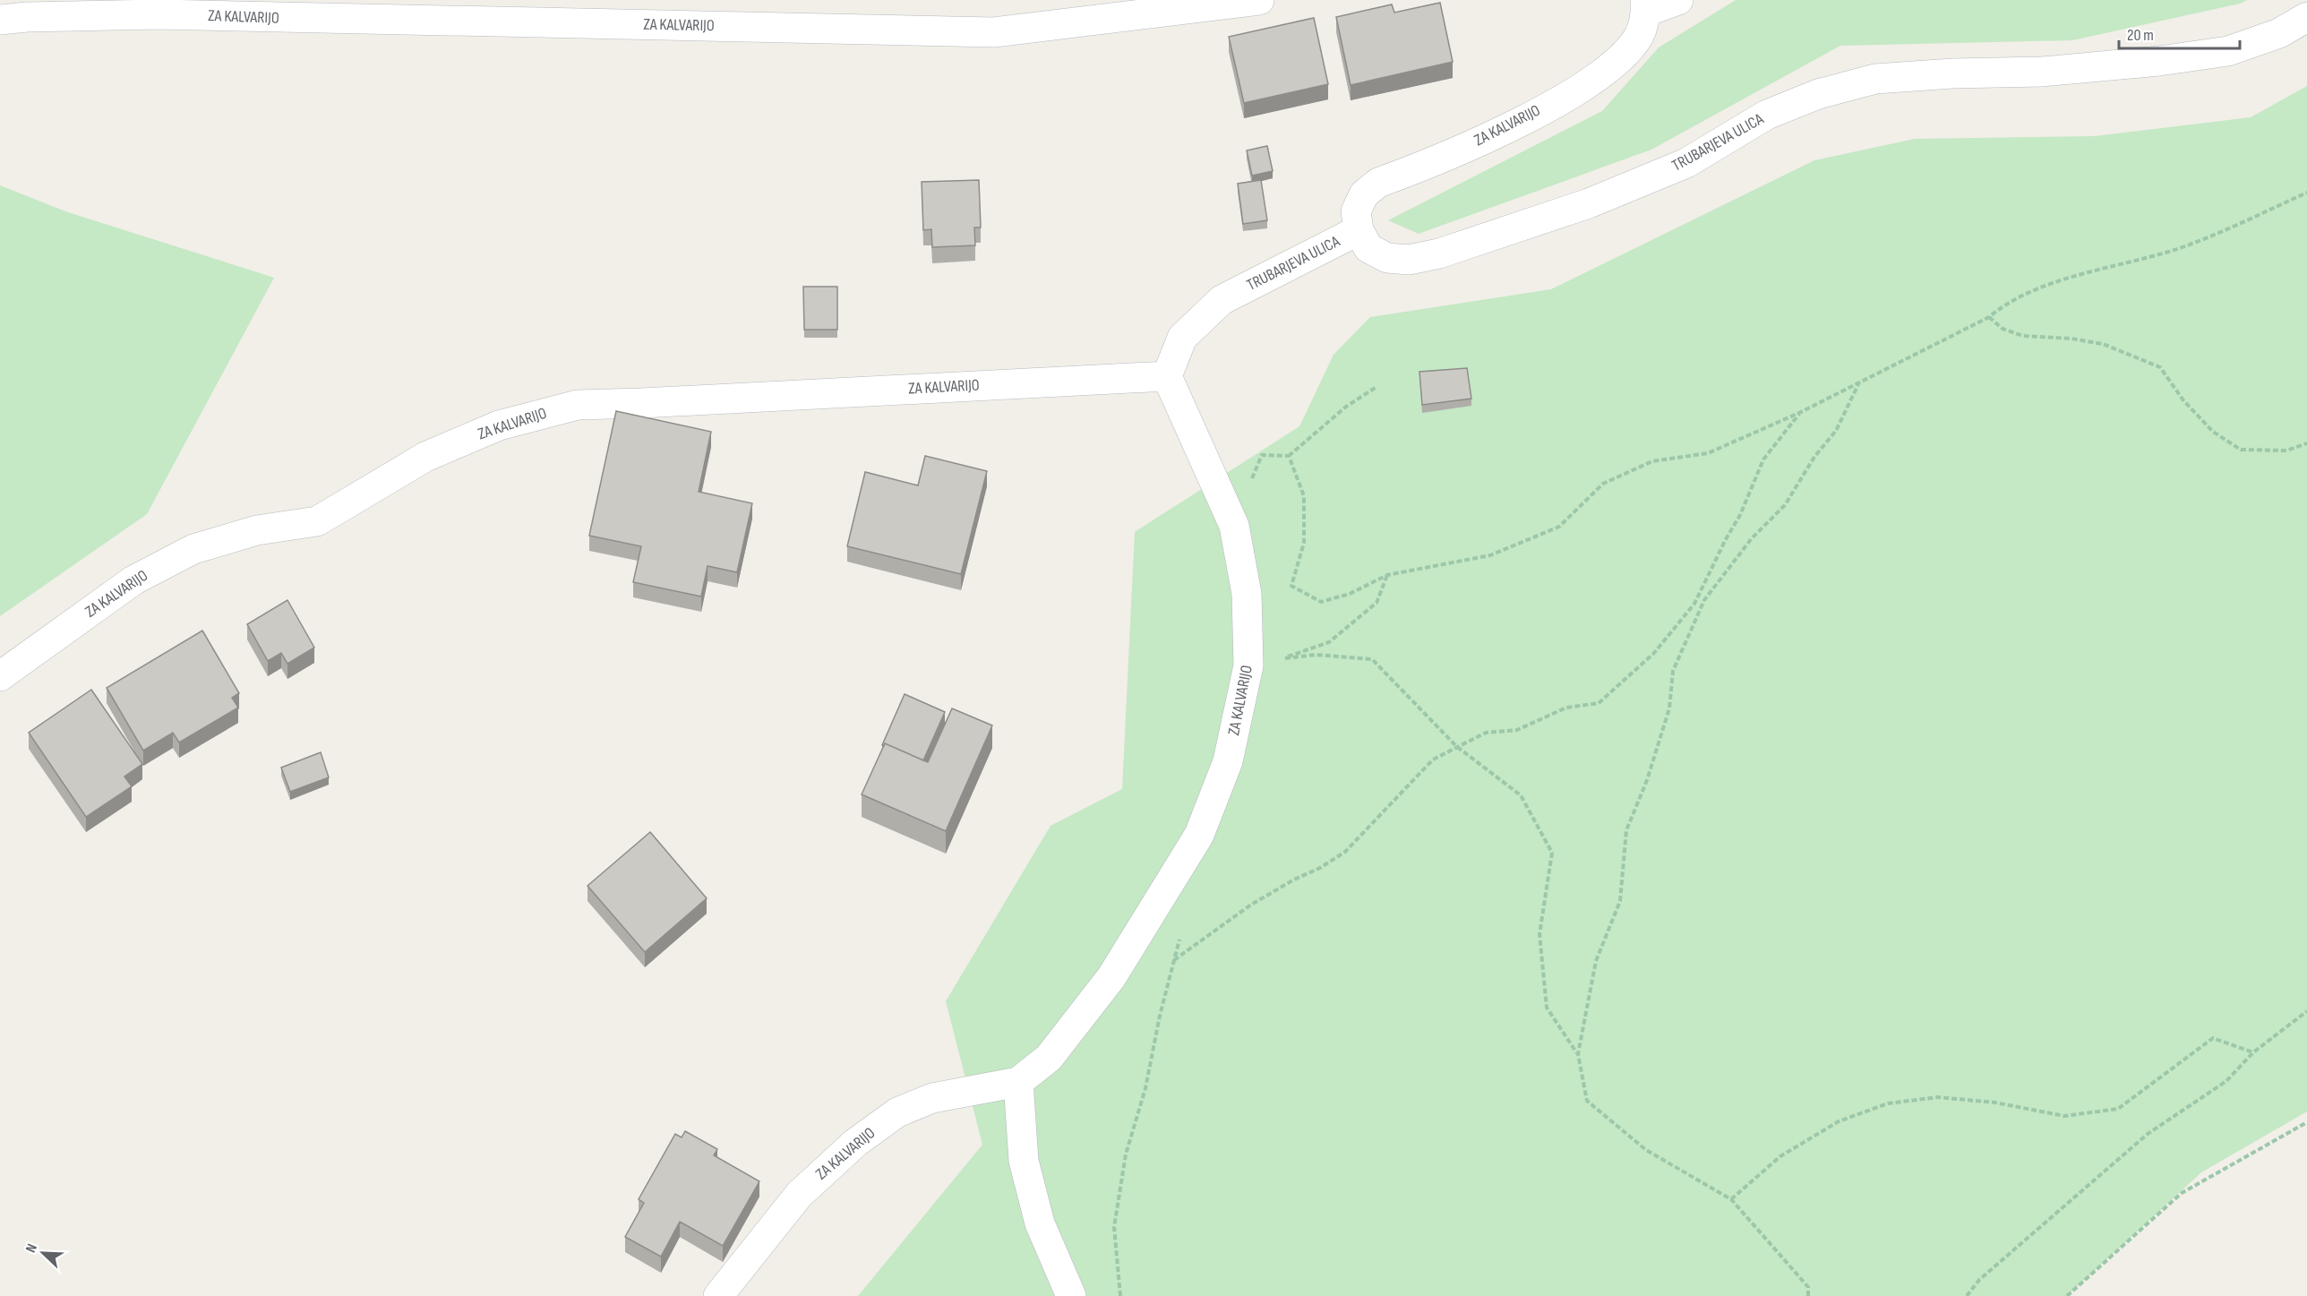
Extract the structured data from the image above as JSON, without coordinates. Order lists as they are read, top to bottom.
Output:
{
  "streets": {
    "street": ["ZA KALVARIJO", "TRUBARJEVA ULICA"]
  },
  "crossings": [
    ["ZA KALVARIJO", "TRUBARJEVA ULICA"]
  ],
  "scale_bar": "20 m",
  "north": "top left"
}
